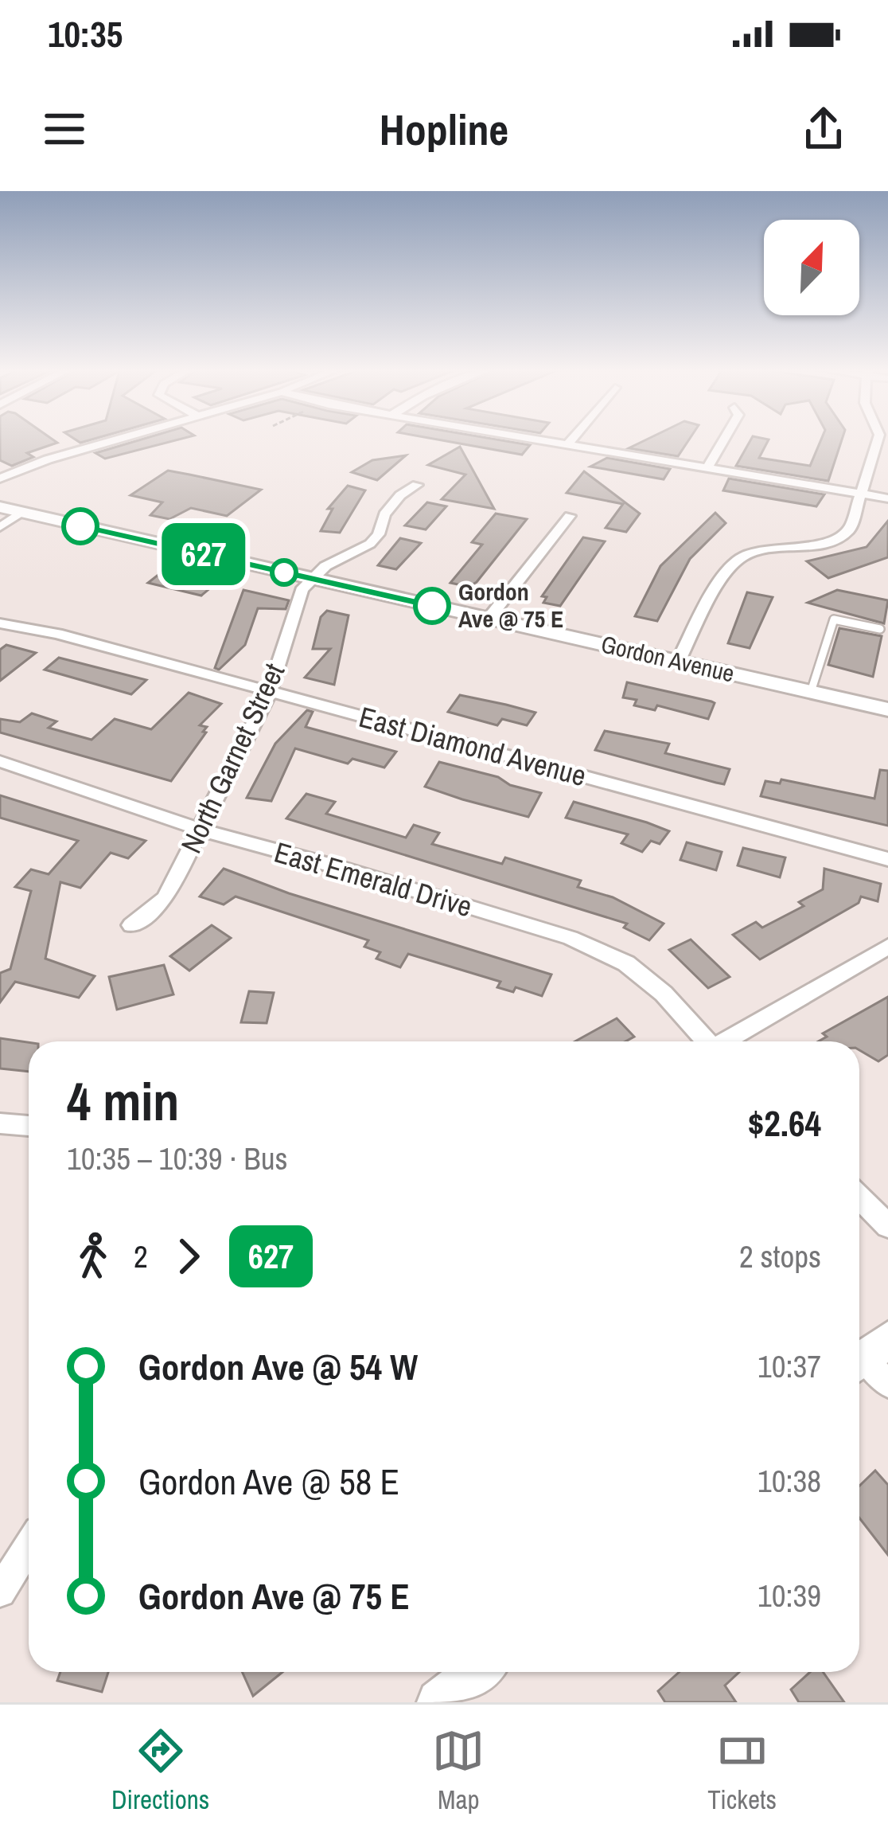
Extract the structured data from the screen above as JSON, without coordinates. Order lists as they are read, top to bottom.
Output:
{
  "streets": {
    "main road": ["Gordon Avenue"],
    "street": ["East Diamond Avenue", "North Garnet Street", "East Emerald Drive"]
  },
  "crossings": [
    ["Gordon Avenue", "North Garnet Street"],
    ["East Diamond Avenue", "North Garnet Street"],
    ["North Garnet Street", "East Emerald Drive"]
  ],
  "places": ["Gordon Ave @ 75 E"],
  "lines": ["bus line 627"],
  "north": "top right",
  "page": {
    "status": "10:35",
    "header": "Hopline",
    "on_map": "627",
    "heading": ["4 min", "10:35 – 10:39 · Bus", "$2.64"],
    "legs": ["2", "627", "2 stops"],
    "list": [
      {
        "name": "Gordon Ave @ 54 W",
        "value": "10:37"
      },
      {
        "name": "Gordon Ave @ 58 E",
        "value": "10:38"
      },
      {
        "name": "Gordon Ave @ 75 E",
        "value": "10:39"
      }
    ],
    "tabs": ["Directions", "Map", "Tickets"]
  }
}
